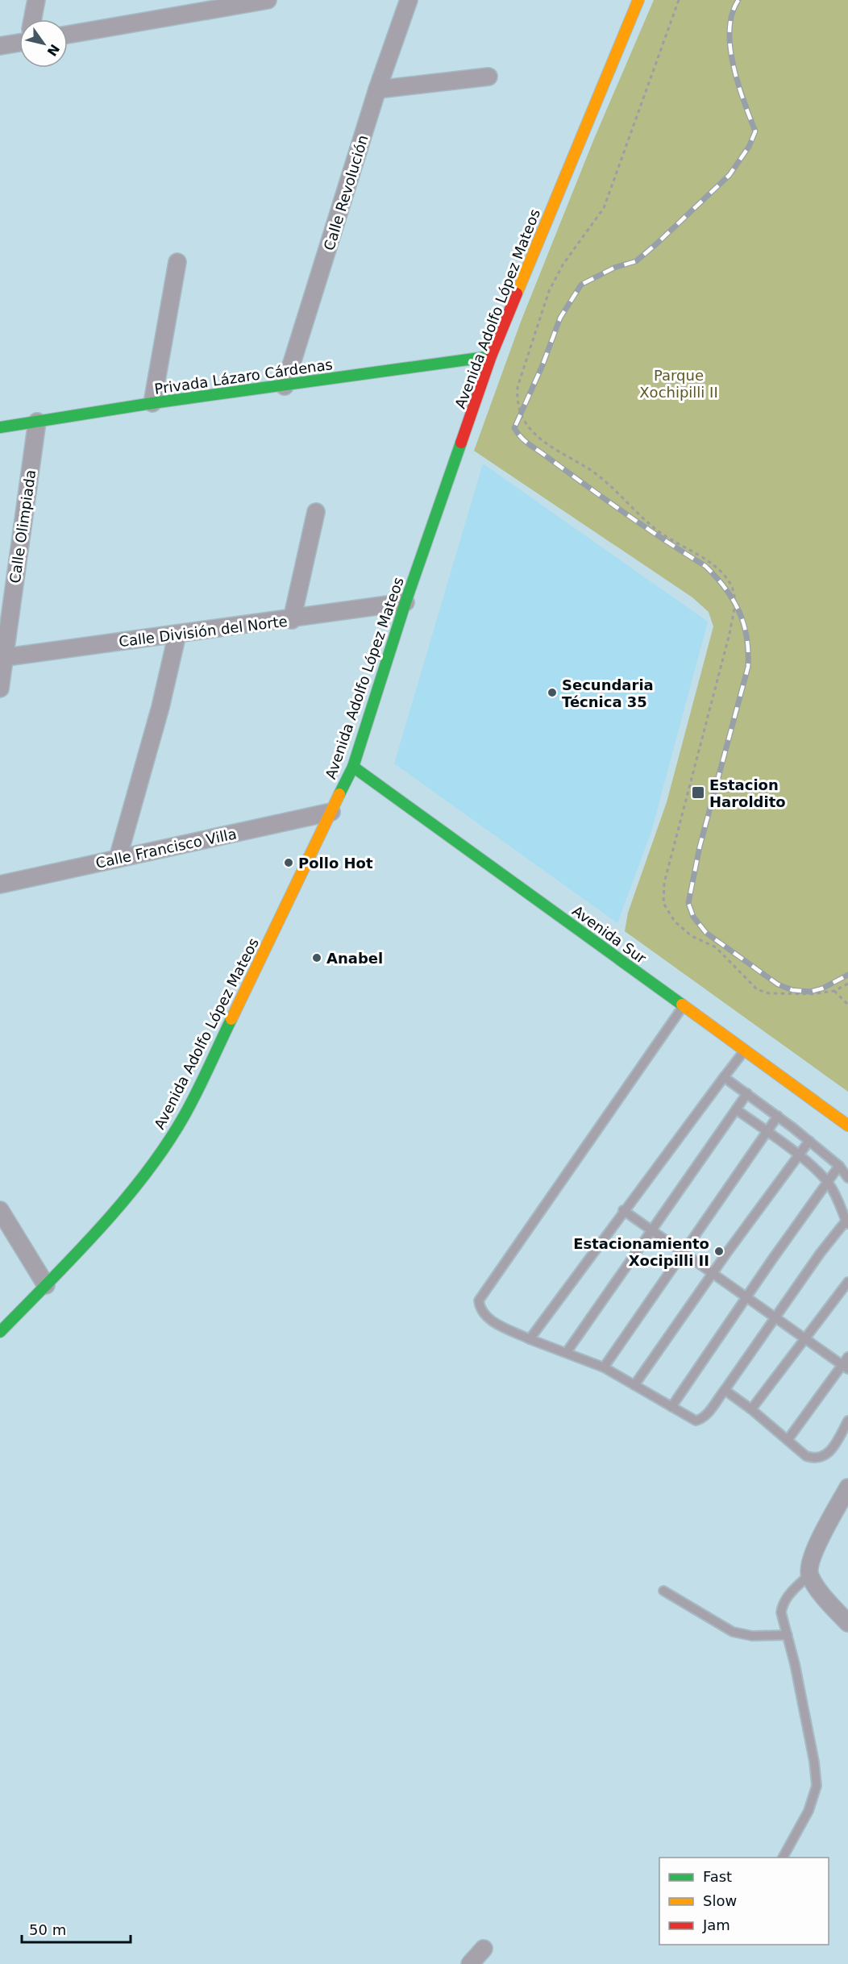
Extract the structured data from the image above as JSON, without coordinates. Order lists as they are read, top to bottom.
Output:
{
  "streets": {
    "street": [
      "Calle Revolución",
      "Avenida Adolfo López Mateos",
      "Privada Lázaro Cárdenas",
      "Calle Olimpiada",
      "Calle División del Norte",
      "Calle Francisco Villa",
      "Avenida Sur"
    ]
  },
  "crossings": [
    ["Calle Revolución", "Privada Lázaro Cárdenas"],
    ["Avenida Adolfo López Mateos", "Privada Lázaro Cárdenas"],
    ["Avenida Adolfo López Mateos", "Calle División del Norte"],
    ["Avenida Adolfo López Mateos", "Calle Francisco Villa"],
    ["Avenida Adolfo López Mateos", "Avenida Sur"],
    ["Privada Lázaro Cárdenas", "Calle Olimpiada"],
    ["Calle Olimpiada", "Calle División del Norte"]
  ],
  "parks": ["Parque Xochipilli II"],
  "places": {
    "other": [
      "Secundaria Técnica 35",
      "Pollo Hot",
      "Anabel",
      "Estacionamiento Xocipilli II"
    ],
    "transit": ["Estacion Haroldito"]
  },
  "legend": ["Fast", "Slow", "Jam"],
  "scale_bar": "50 m",
  "north": "bottom right"
}
